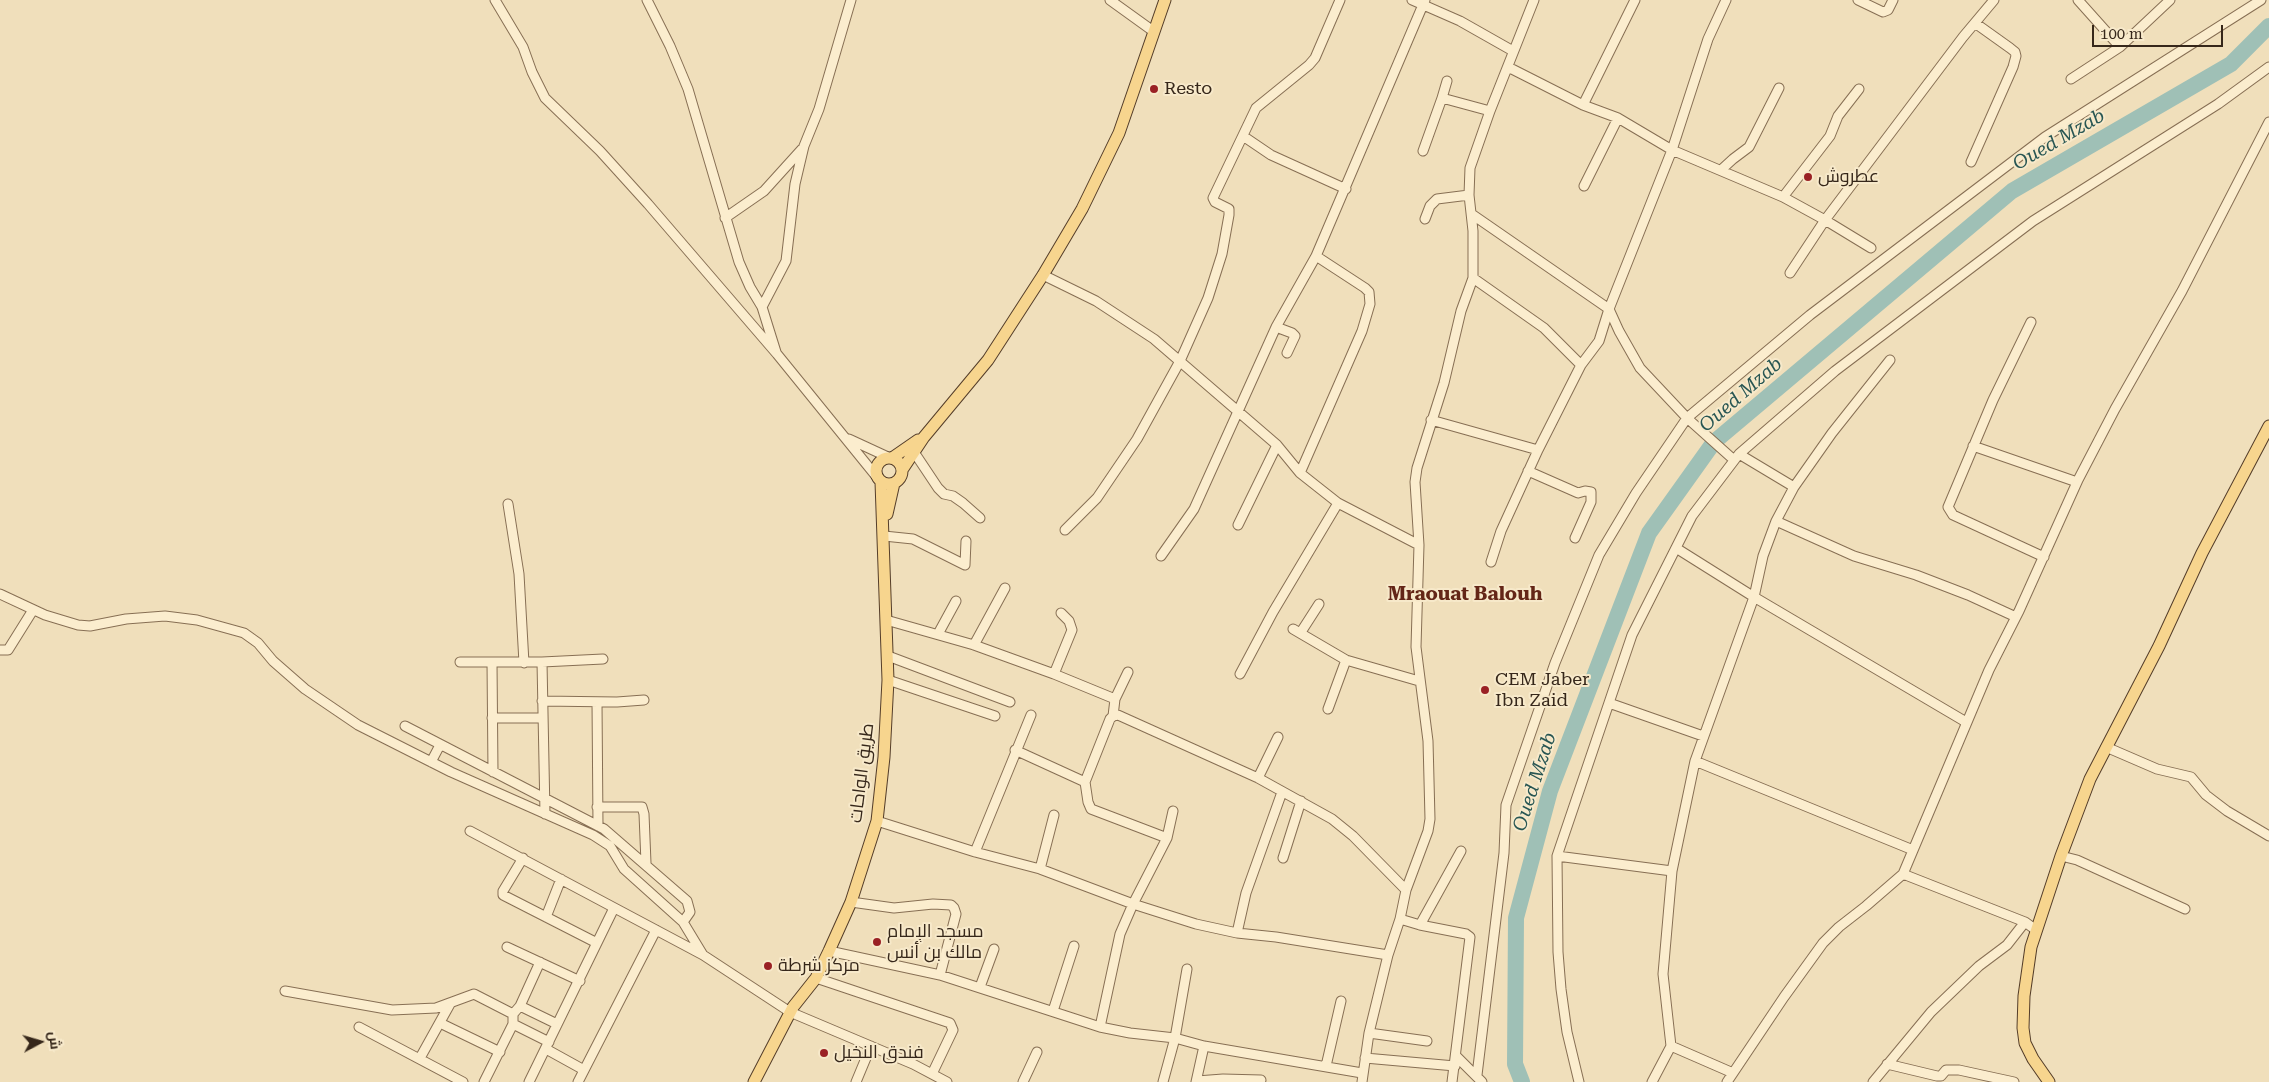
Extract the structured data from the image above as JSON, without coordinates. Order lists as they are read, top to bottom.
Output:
{
  "streets": {
    "main road": ["طريق الواحات"]
  },
  "districts": ["Mraouat Balouh"],
  "water": ["Oued Mzab"],
  "places": [
    "Resto",
    "عطروش",
    "CEM Jaber Ibn Zaid",
    "مسجد الإمام مالك بن أنس",
    "مركز شرطة",
    "فندق النخيل"
  ],
  "scale_bar": "100 m",
  "north": "right"
}
